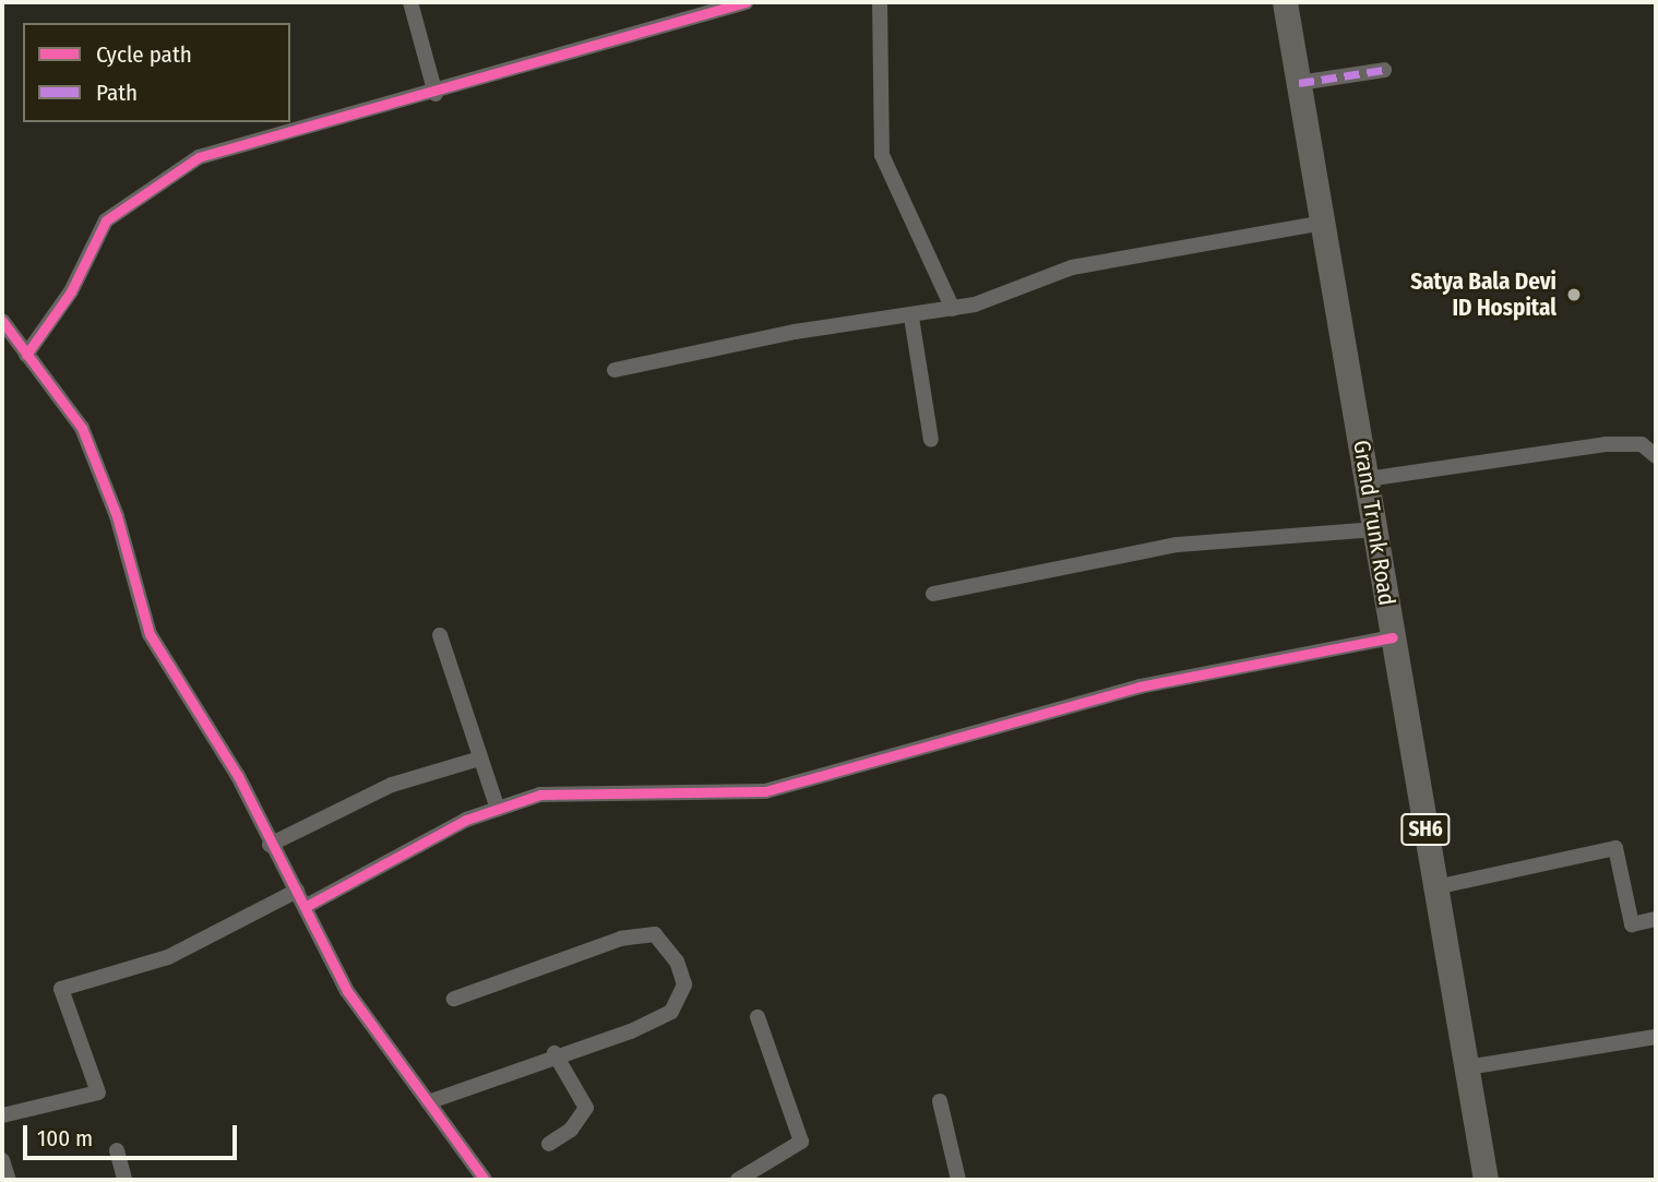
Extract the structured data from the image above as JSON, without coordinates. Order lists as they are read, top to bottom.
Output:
{
  "streets": {
    "main road": ["Grand Trunk Road", "SH6"]
  },
  "places": ["Satya Bala Devi ID Hospital"],
  "legend": ["Cycle path", "Path"],
  "scale_bar": "100 m"
}
